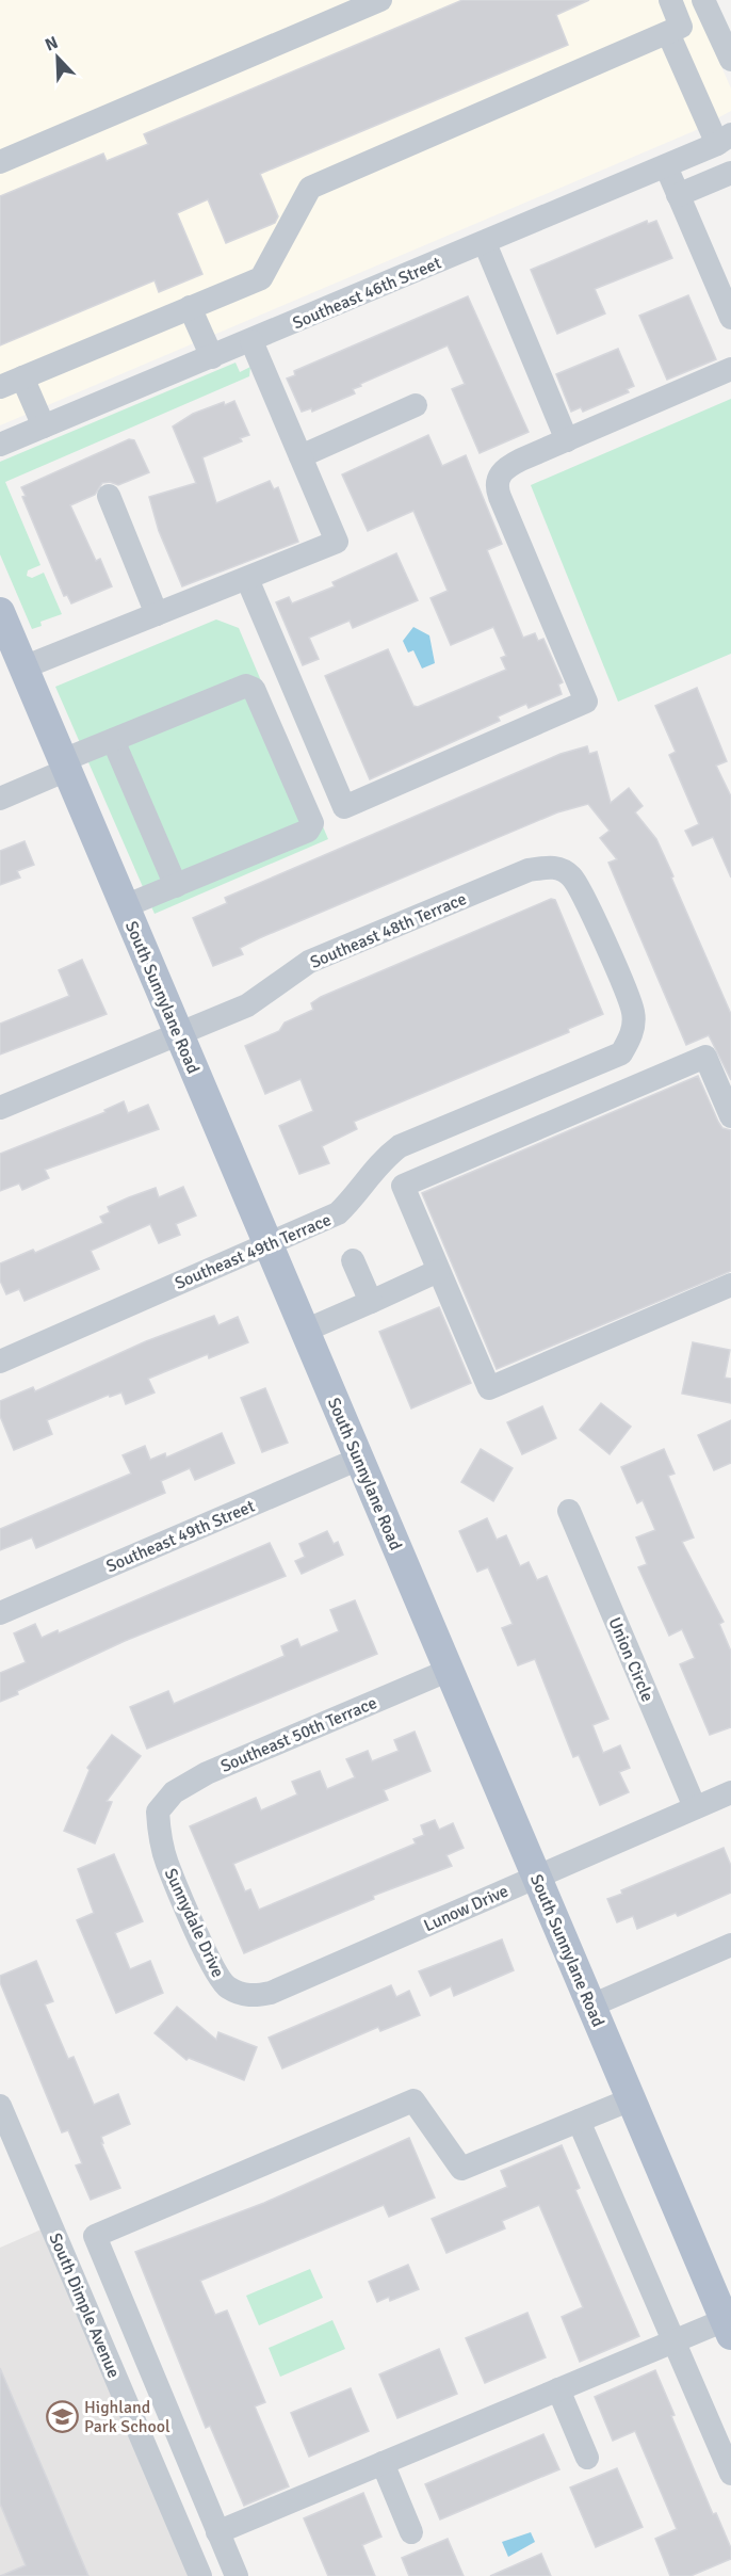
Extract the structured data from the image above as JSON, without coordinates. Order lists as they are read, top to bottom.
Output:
{
  "streets": {
    "main road": ["South Sunnylane Road"],
    "street": [
      "Southeast 46th Street",
      "Southeast 48th Terrace",
      "Southeast 49th Terrace",
      "Southeast 49th Street",
      "Union Circle",
      "Southeast 50th Terrace",
      "Lunow Drive",
      "Sunnydale Drive",
      "South Dimple Avenue"
    ]
  },
  "crossings": [
    ["Southeast 48th Terrace", "South Sunnylane Road"],
    ["Southeast 48th Terrace", "Southeast 49th Terrace"],
    ["South Sunnylane Road", "Southeast 49th Terrace"],
    ["South Sunnylane Road", "Southeast 49th Street"],
    ["South Sunnylane Road", "Southeast 50th Terrace"],
    ["South Sunnylane Road", "Lunow Drive"],
    ["Union Circle", "Lunow Drive"],
    ["Southeast 50th Terrace", "Sunnydale Drive"],
    ["Lunow Drive", "Sunnydale Drive"]
  ],
  "places": {
    "school or university": ["Highland Park School"]
  },
  "north": "top left"
}
